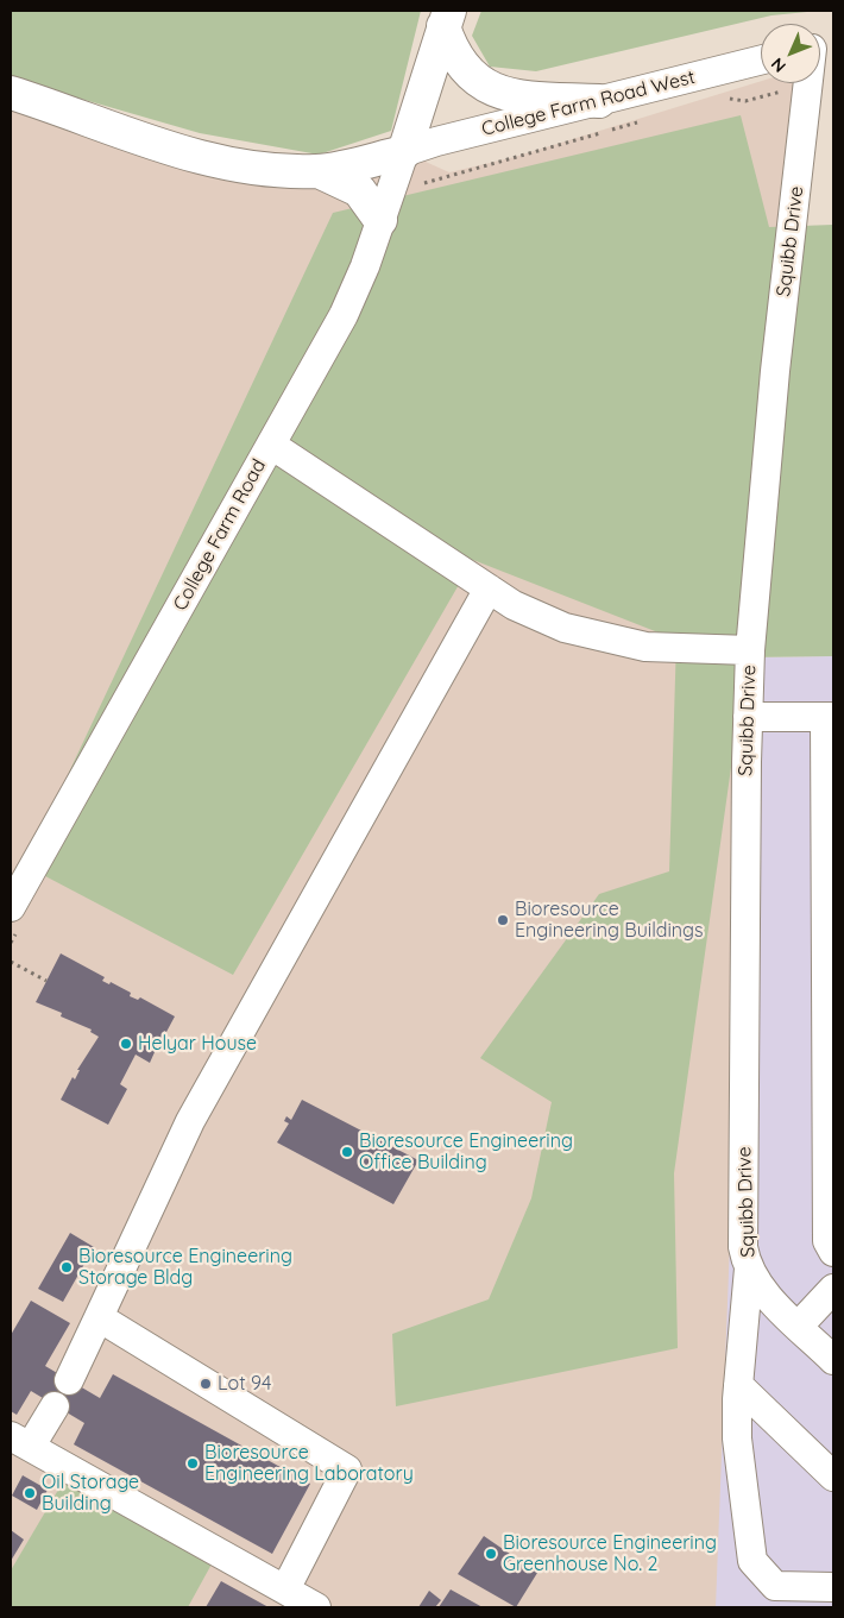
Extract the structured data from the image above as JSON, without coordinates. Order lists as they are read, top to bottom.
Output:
{
  "streets": {
    "street": ["College Farm Road West", "Squibb Drive", "College Farm Road"]
  },
  "crossings": [
    ["College Farm Road West", "College Farm Road"]
  ],
  "places": [
    "Bioresource Engineering Buildings",
    "Helyar House",
    "Bioresource Engineering Office Building",
    "Bioresource Engineering Storage Bldg",
    "Lot 94",
    "Bioresource Engineering Laboratory",
    "Oil Storage Building",
    "Bioresource Engineering Greenhouse No. 2"
  ],
  "north": "bottom left"
}
